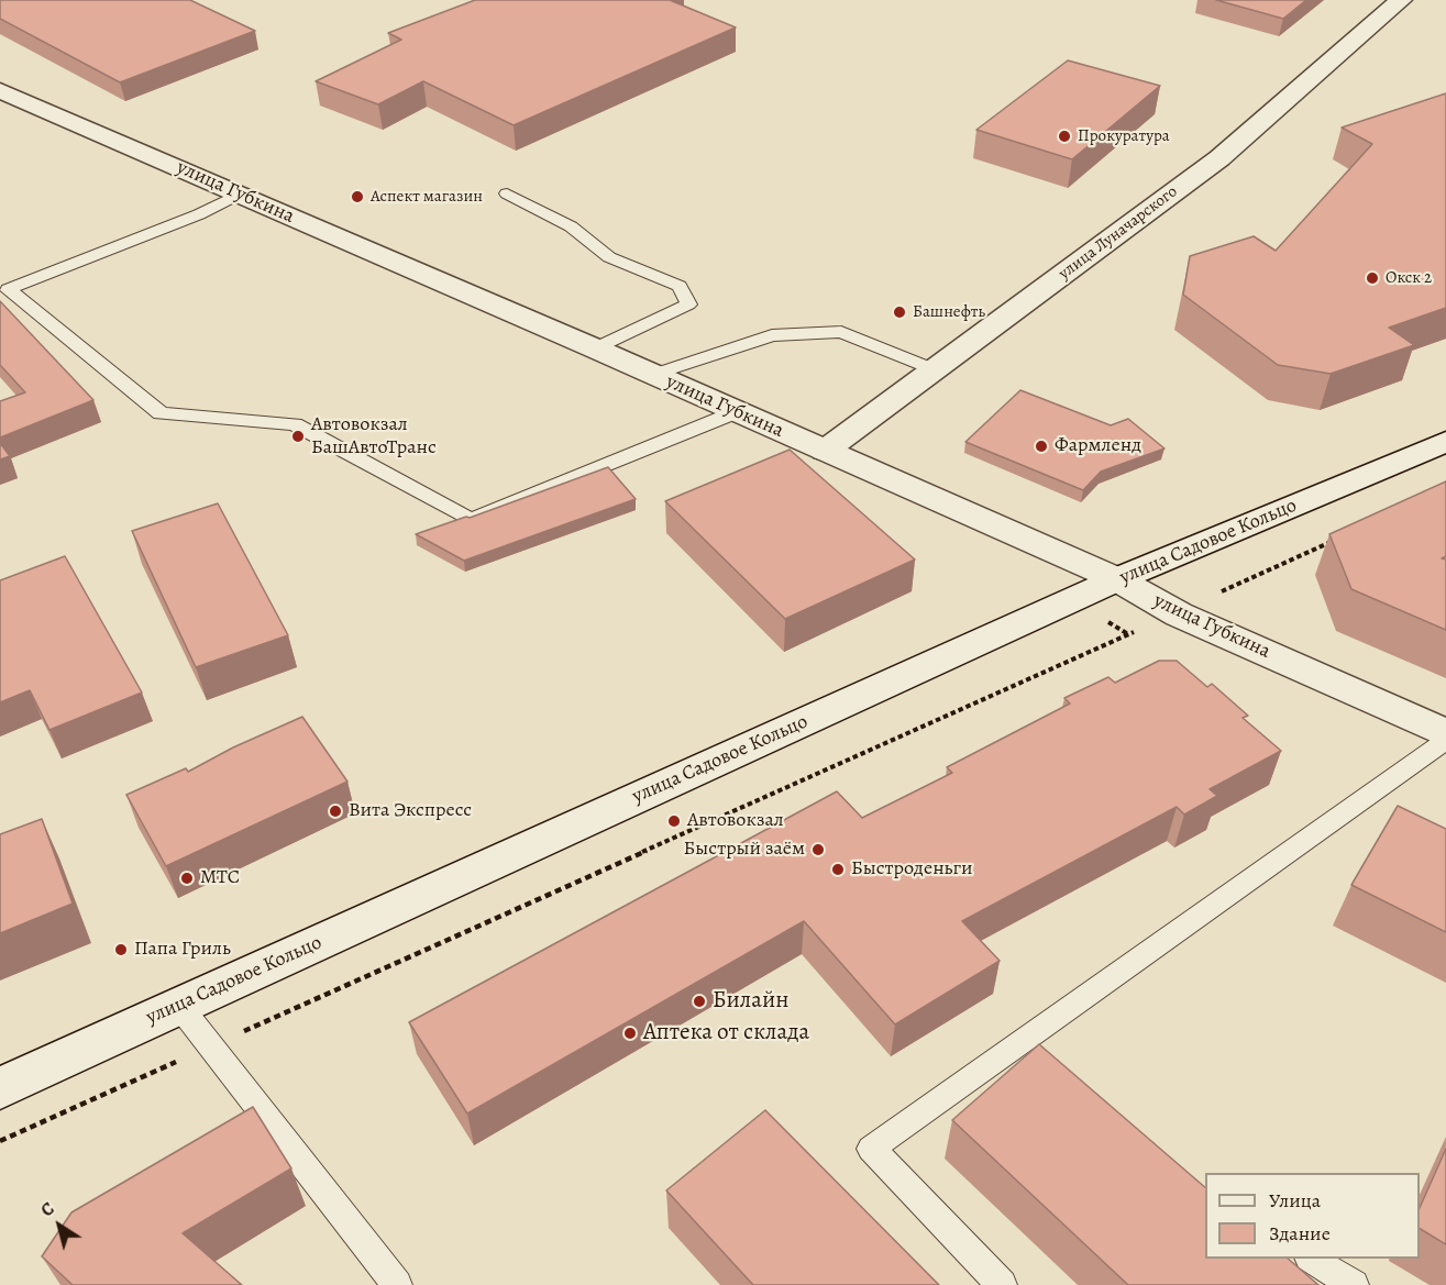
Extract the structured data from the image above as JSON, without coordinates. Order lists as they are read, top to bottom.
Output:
{
  "streets": {
    "street": ["улица Губкина", "улица Луначарского", "улица Садовое Кольцо"]
  },
  "crossings": [
    ["улица Губкина", "улица Луначарского"],
    ["улица Губкина", "улица Садовое Кольцо"]
  ],
  "places": [
    "Прокуратура",
    "Аспект магазин",
    "Окск 2",
    "Башнефть",
    "Автовокзал БашАвтоТранс",
    "Фармленд",
    "Вита Экспресс",
    "Автовокзал",
    "Быстрый заём",
    "Быстроденьги",
    "МТС",
    "Папа Гриль",
    "Билайн",
    "Аптека от склада"
  ],
  "legend": ["Улица", "Здание"],
  "north": "top left"
}
